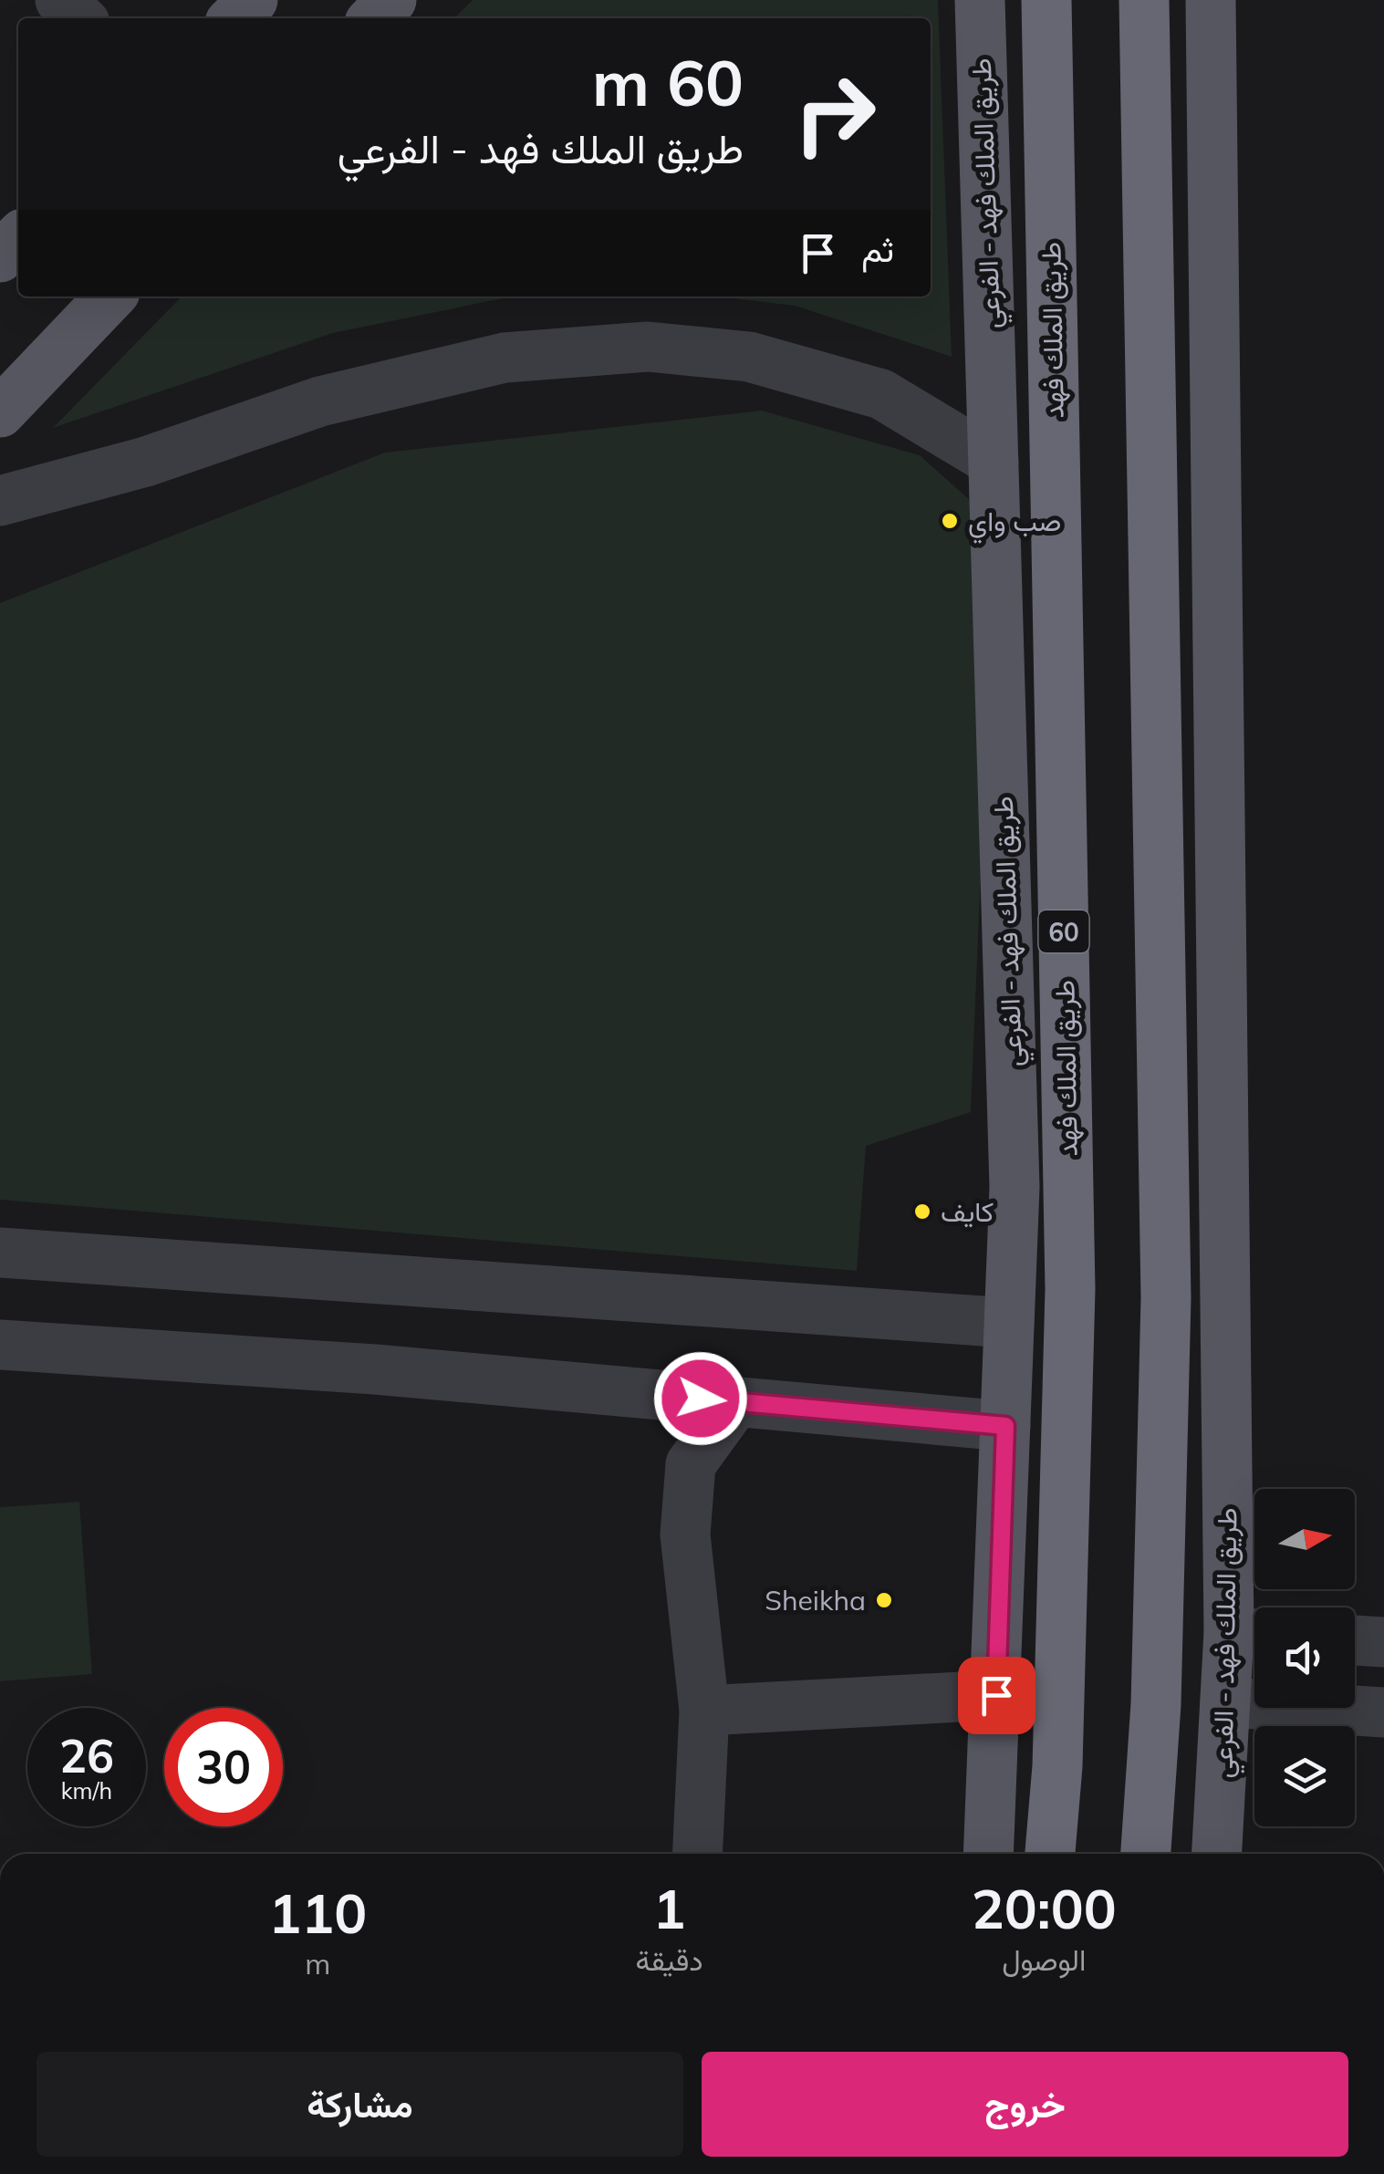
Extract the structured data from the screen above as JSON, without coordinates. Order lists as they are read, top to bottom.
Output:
{
  "streets": {
    "highway": ["طريق الملك فهد", "60"],
    "main road": ["طريق الملك فهد - الفرعي"]
  },
  "places": ["صب واي", "كايف", "Sheikha"],
  "north": "right",
  "page": {
    "turn": ["60 m", "طريق الملك فهد - الفرعي"],
    "then": "ثم",
    "speed": "26 km/h",
    "limit": "30",
    "eta": [
      "20:00",
      "الوصول",
      "1",
      "دقيقة",
      "110",
      "m"
    ],
    "buttons": ["خروج", "مشاركة"]
  }
}
